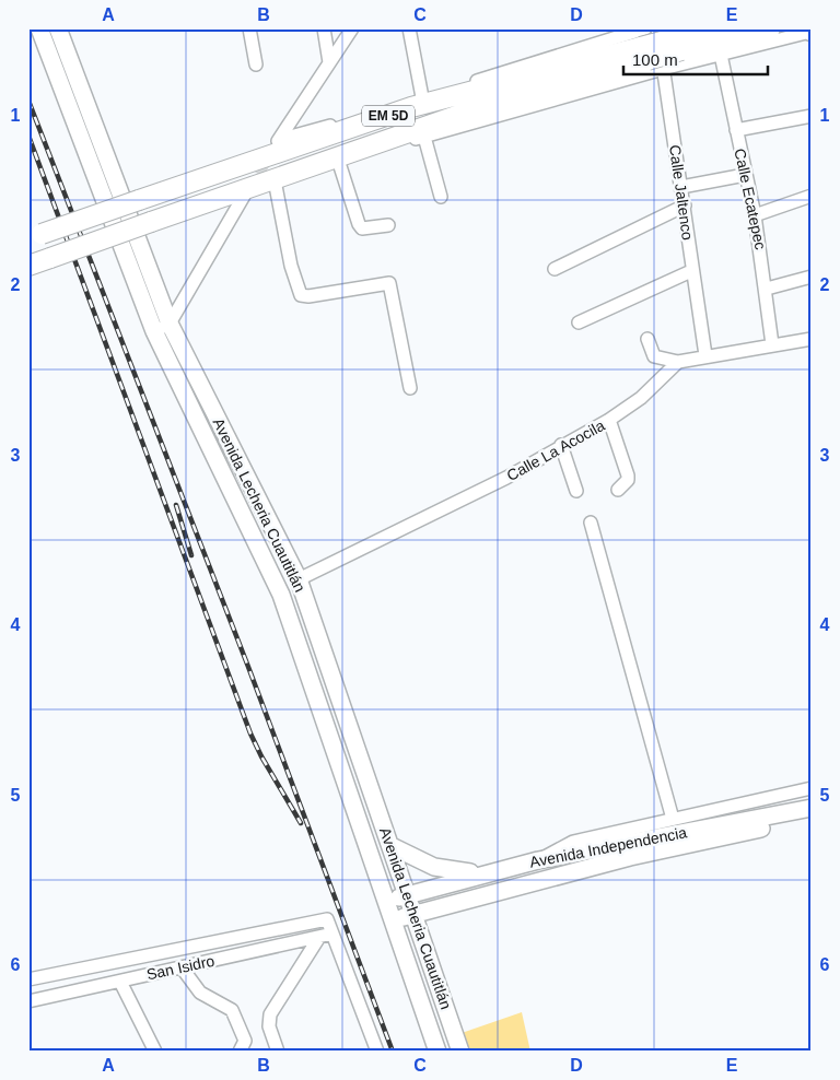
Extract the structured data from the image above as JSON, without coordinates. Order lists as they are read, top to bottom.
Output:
{
  "streets": {
    "highway": ["EM 5D"],
    "main road": ["Avenida Lecheria Cuautitlán", "Avenida Independencia"],
    "street": [
      "Calle Jaltenco",
      "Calle Ecatepec",
      "Calle La Acocila",
      "San Isidro"
    ]
  },
  "crossings": [
    ["EM 5D", "Calle Jaltenco"],
    ["Calle La Acocila", "Avenida Lecheria Cuautitlán"],
    ["Avenida Lecheria Cuautitlán", "Avenida Independencia"]
  ],
  "scale_bar": "100 m",
  "grid": {
    "columns": [
      "A",
      "B",
      "C",
      "D",
      "E"
    ],
    "rows": [
      "1",
      "2",
      "3",
      "4",
      "5",
      "6"
    ]
  }
}
